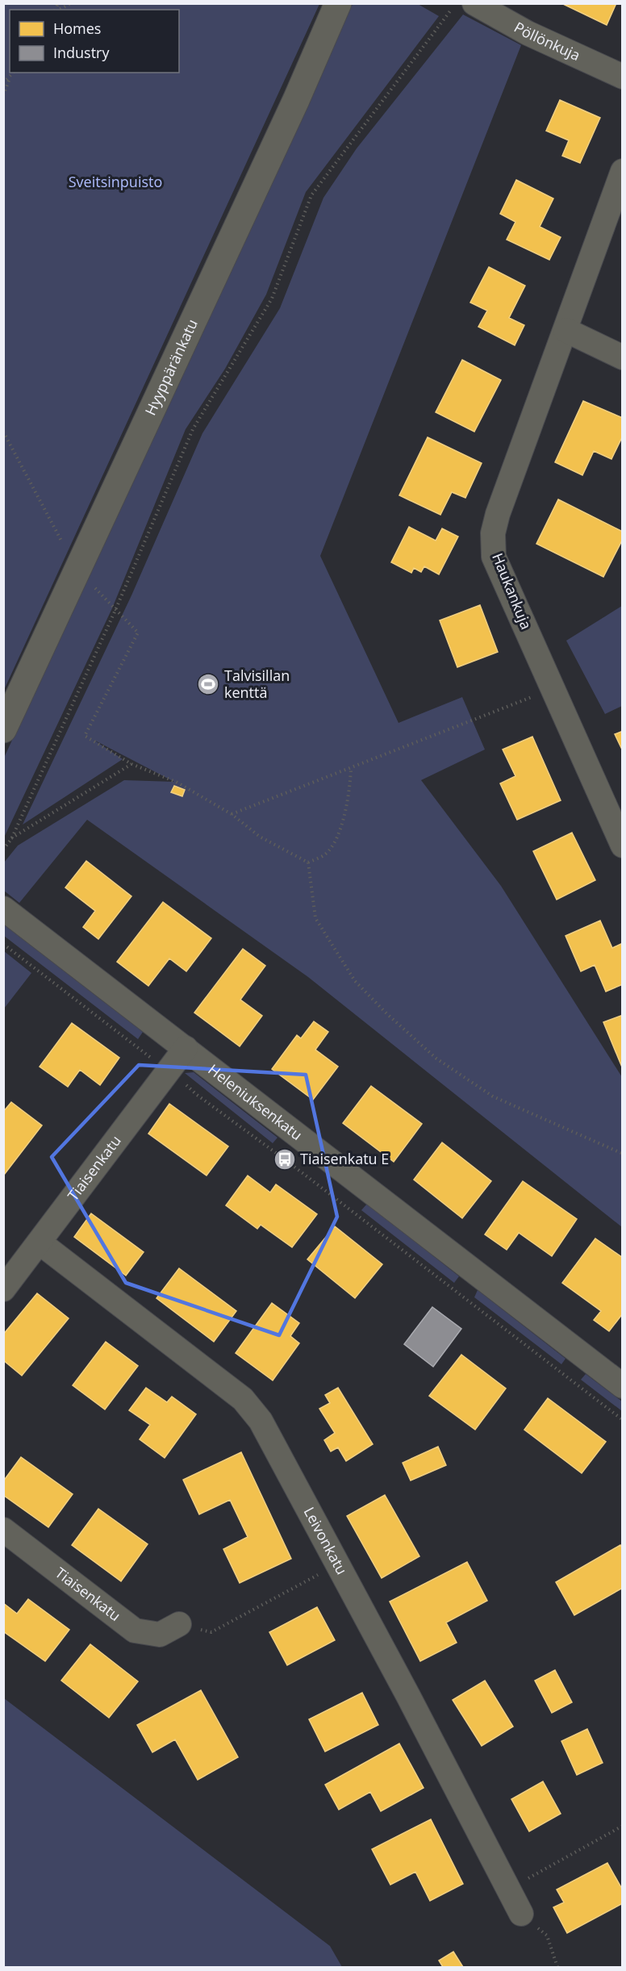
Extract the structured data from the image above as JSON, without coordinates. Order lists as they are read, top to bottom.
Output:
{
  "streets": {
    "street": [
      "Pöllönkuja",
      "Hyyppäränkatu",
      "Haukankuja",
      "Heleniuksenkatu",
      "Tiaisenkatu",
      "Leivonkatu"
    ]
  },
  "crossings": [
    ["Heleniuksenkatu", "Tiaisenkatu"],
    ["Tiaisenkatu", "Leivonkatu"]
  ],
  "parks": ["Sveitsinpuisto"],
  "places": {
    "sports": ["Talvisillan kenttä"],
    "bus stop": ["Tiaisenkatu E"]
  },
  "legend": ["Homes", "Industry"]
}
